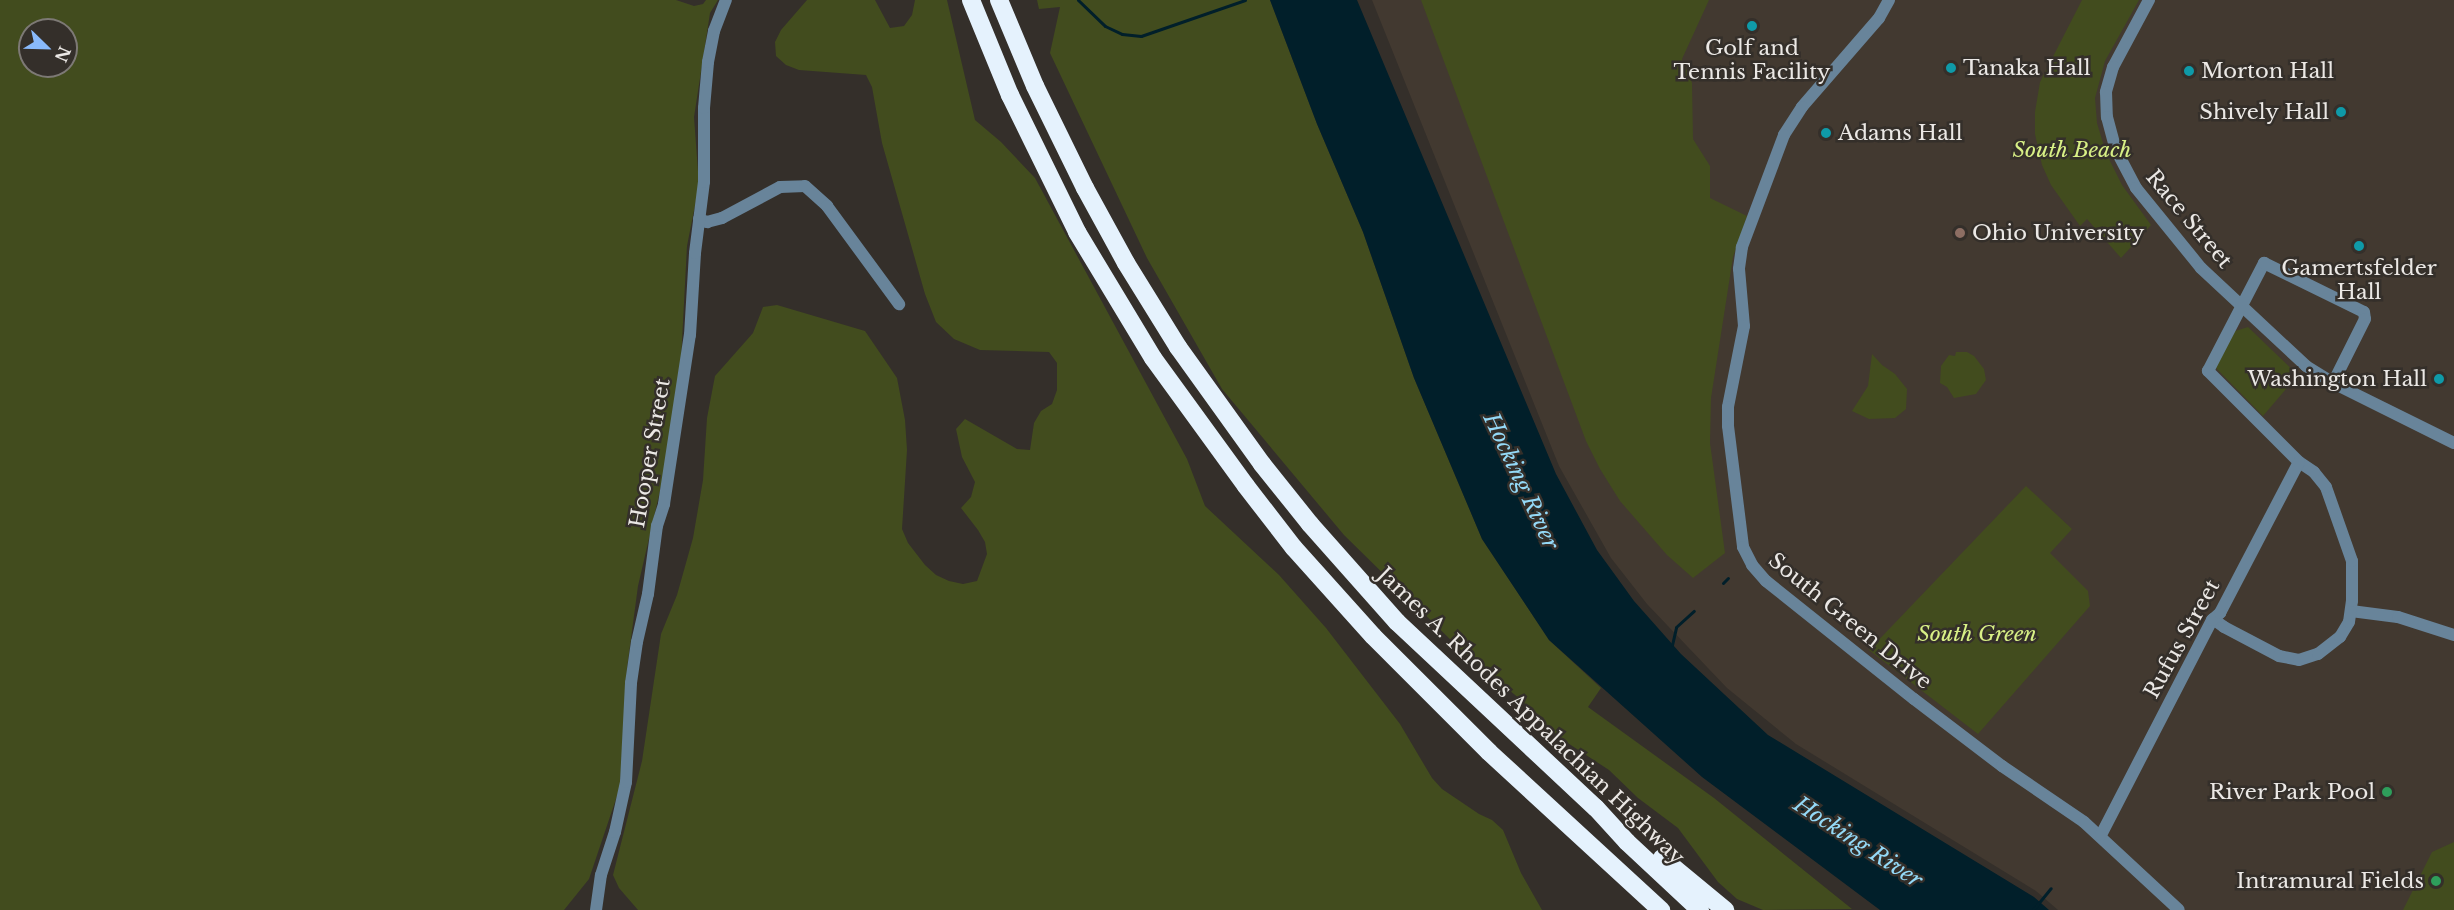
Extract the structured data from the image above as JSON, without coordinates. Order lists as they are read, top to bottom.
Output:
{
  "streets": {
    "highway": ["James A. Rhodes Appalachian Highway"],
    "street": [
      "Race Street",
      "Hooper Street",
      "South Green Drive",
      "Rufus Street"
    ]
  },
  "crossings": [
    ["South Green Drive", "Rufus Street"]
  ],
  "water": ["Hocking River"],
  "parks": ["South Beach", "South Green"],
  "places": [
    "Golf and Tennis Facility",
    "Tanaka Hall",
    "Morton Hall",
    "Shively Hall",
    "Adams Hall",
    "Ohio University",
    "Gamertsfelder Hall",
    "Washington Hall",
    "River Park Pool",
    "Intramural Fields"
  ],
  "north": "bottom right"
}
